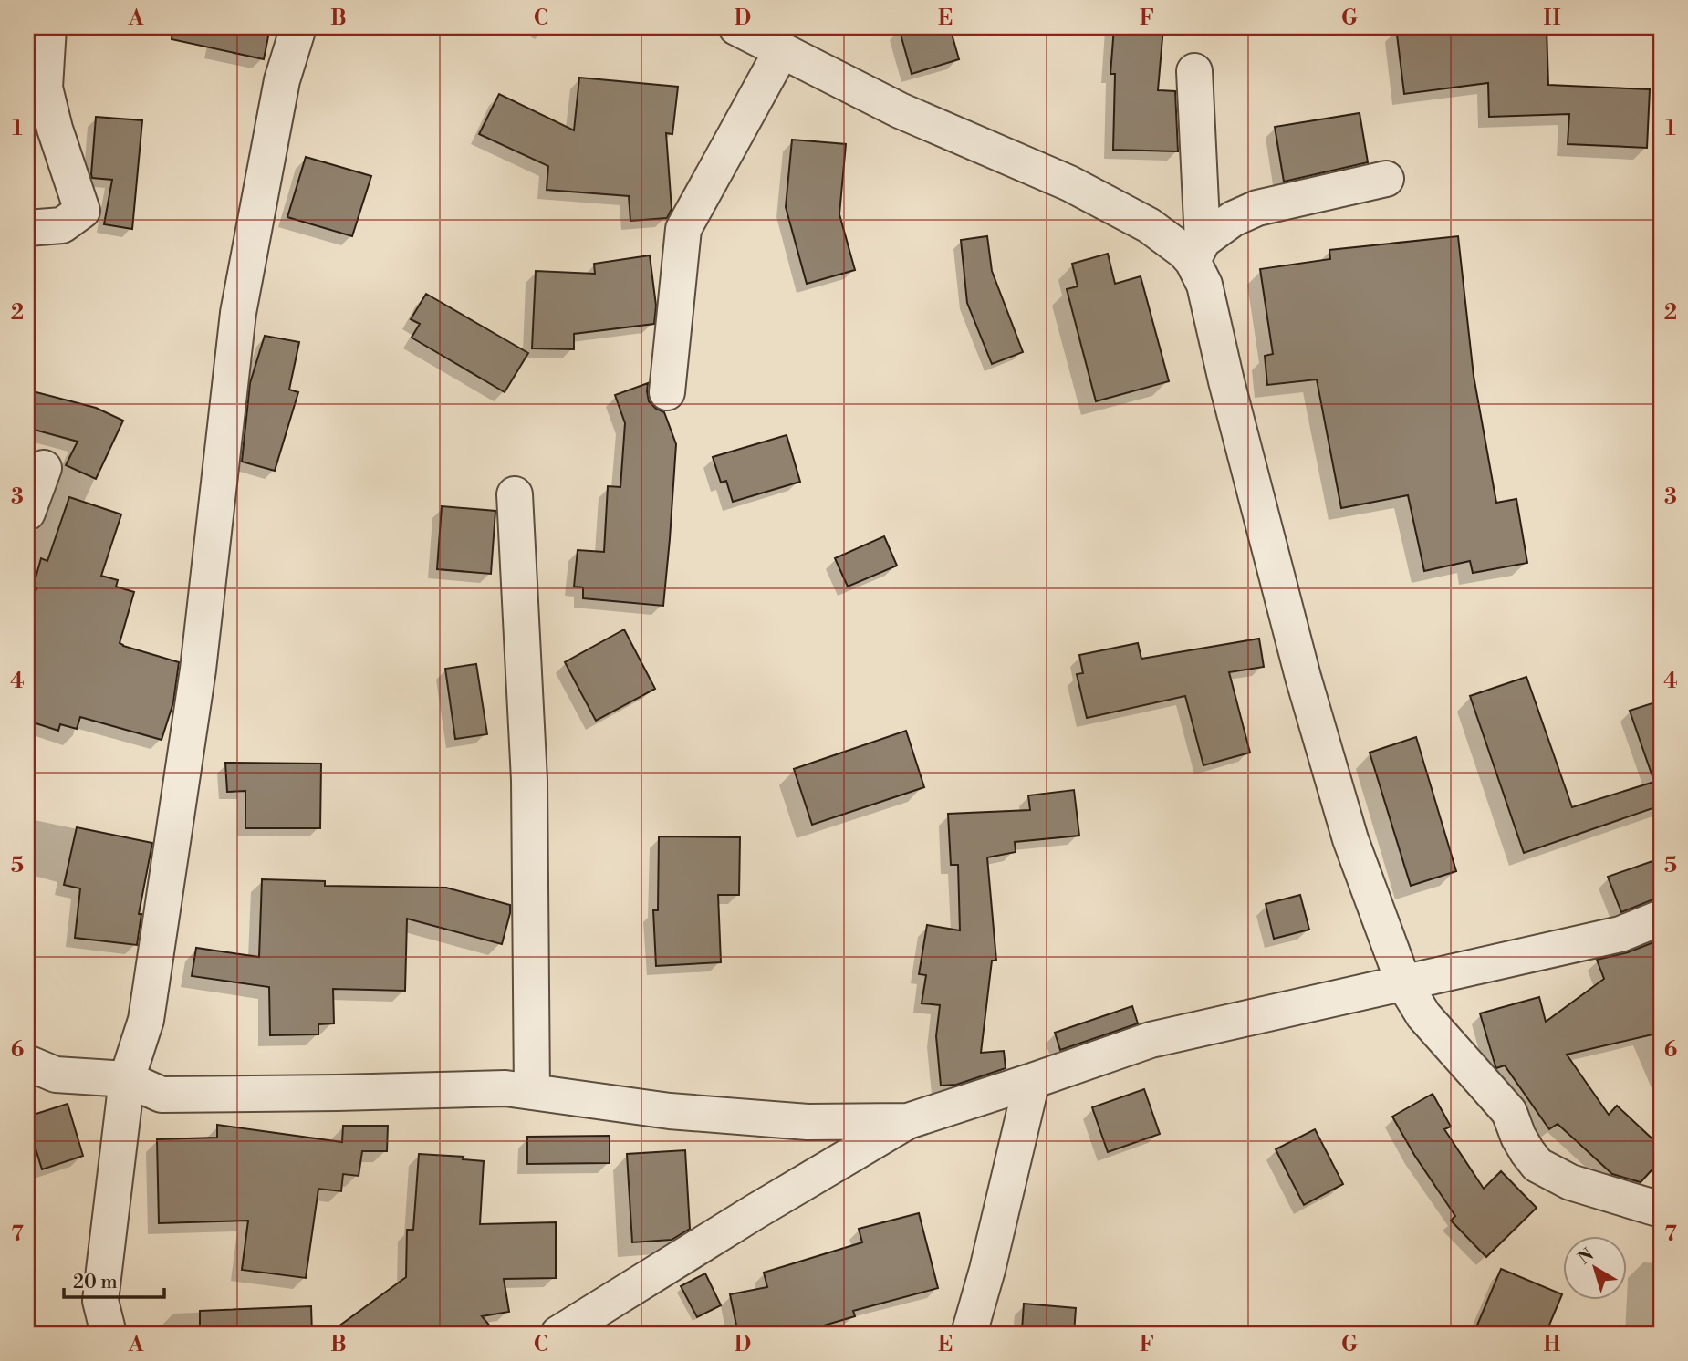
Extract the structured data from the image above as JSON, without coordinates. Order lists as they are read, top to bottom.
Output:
{
  "scale_bar": "20 m",
  "north": "top left",
  "grid": {
    "columns": [
      "A",
      "B",
      "C",
      "D",
      "E",
      "F",
      "G",
      "H"
    ],
    "rows": [
      "1",
      "2",
      "3",
      "4",
      "5",
      "6",
      "7"
    ]
  }
}
